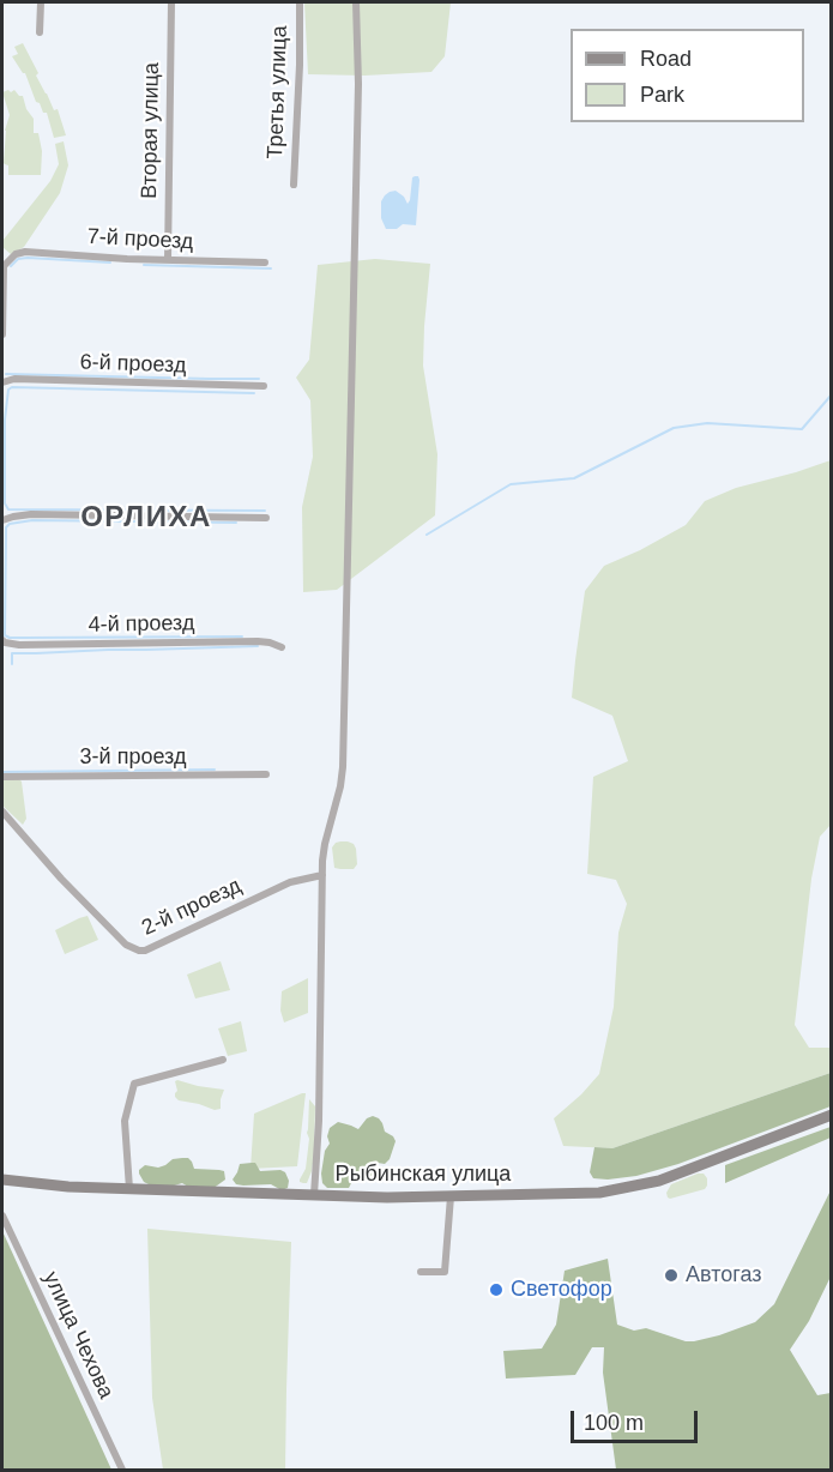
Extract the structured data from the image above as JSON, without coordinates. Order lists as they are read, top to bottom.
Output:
{
  "streets": {
    "main road": ["Рыбинская улица"],
    "street": [
      "Третья улица",
      "Вторая улица",
      "7-й проезд",
      "6-й проезд",
      "4-й проезд",
      "3-й проезд",
      "2-й проезд",
      "улица Чехова"
    ]
  },
  "crossings": [
    ["Вторая улица", "7-й проезд"]
  ],
  "districts": ["ОРЛИХА"],
  "places": ["Автогаз", "Светофор"],
  "legend": ["Road", "Park"],
  "scale_bar": "100 m"
}
